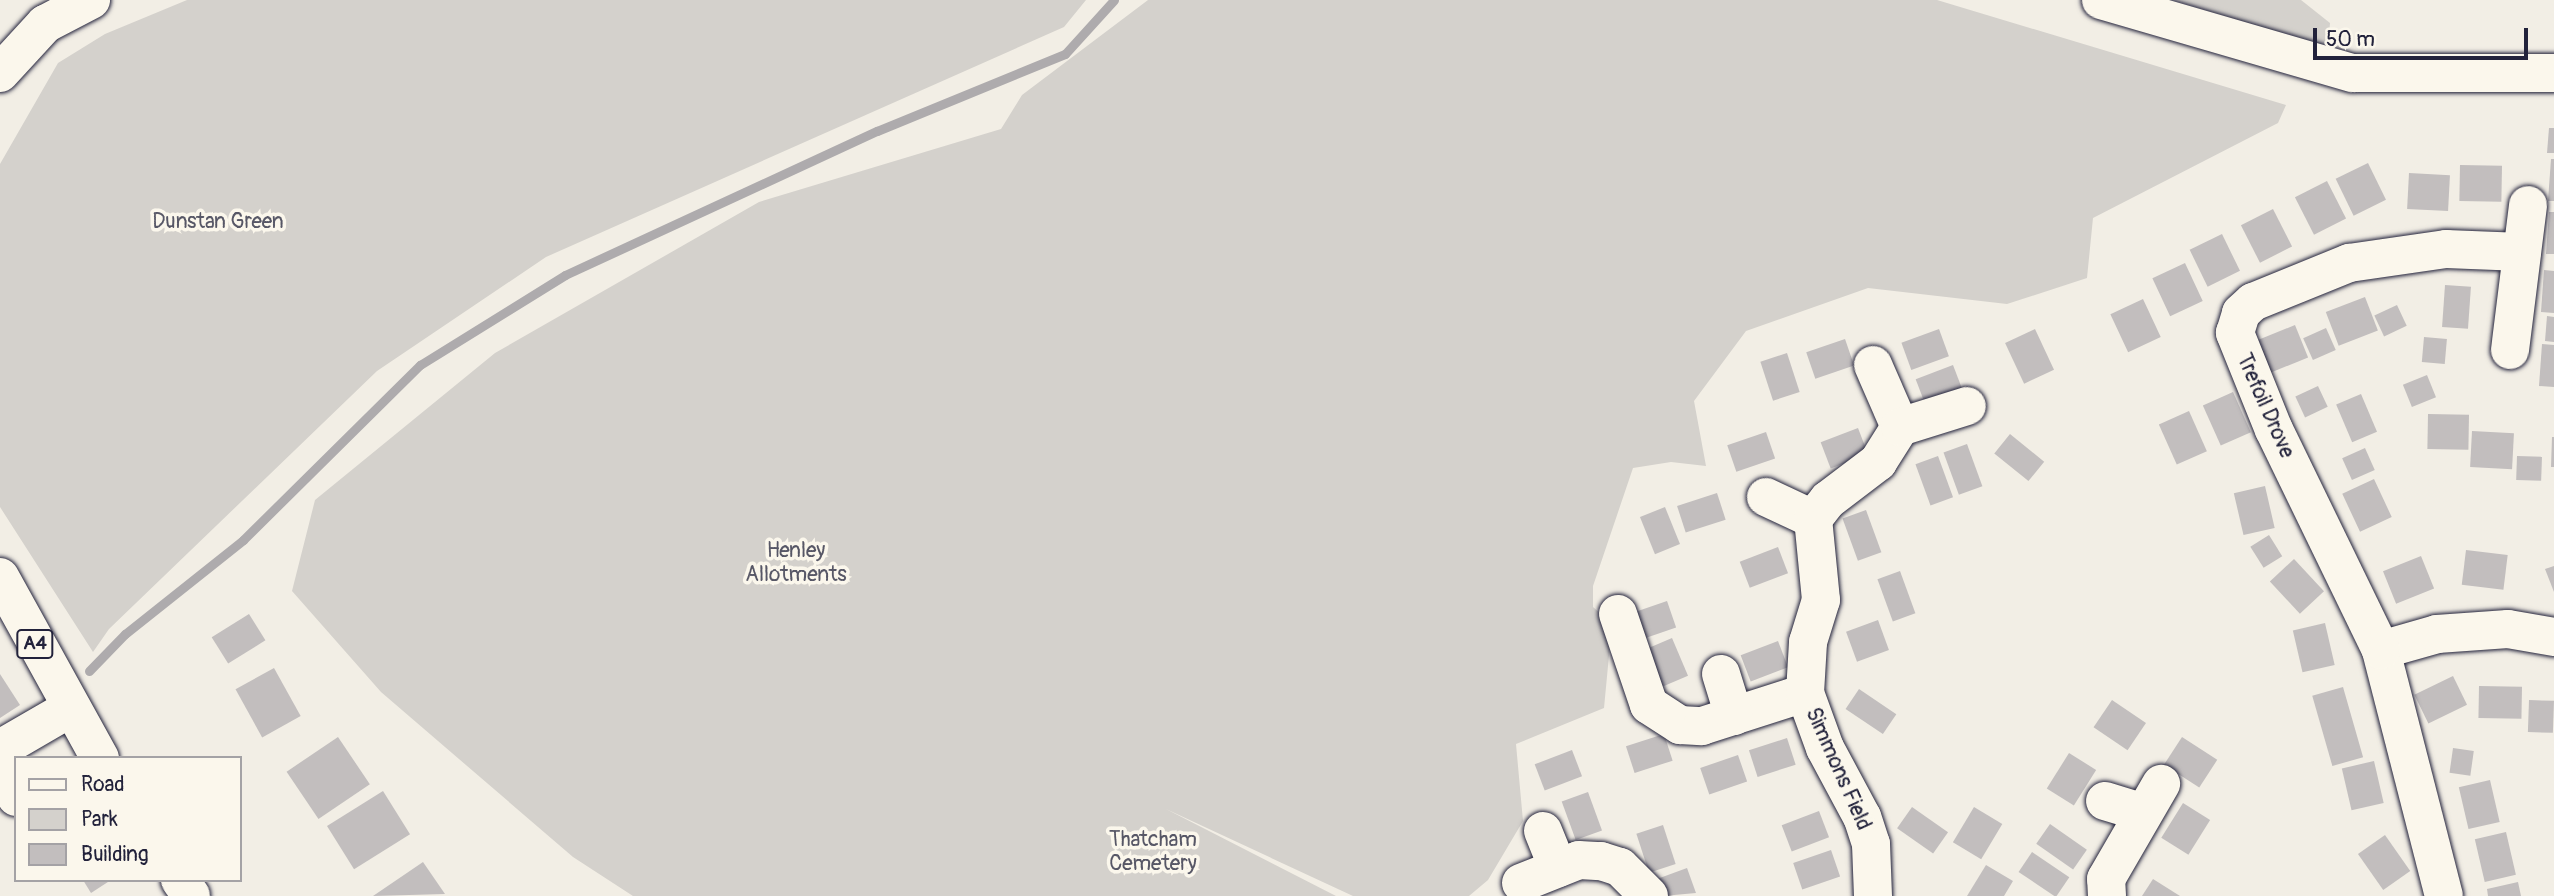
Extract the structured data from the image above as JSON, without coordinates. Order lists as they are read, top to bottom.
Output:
{
  "streets": {
    "street": ["Trefoil Drove", "A4", "Simmons Field"]
  },
  "parks": ["Dunstan Green", "Henley Allotments", "Thatcham Cemetery"],
  "legend": ["Road", "Park", "Building"],
  "scale_bar": "50 m"
}
